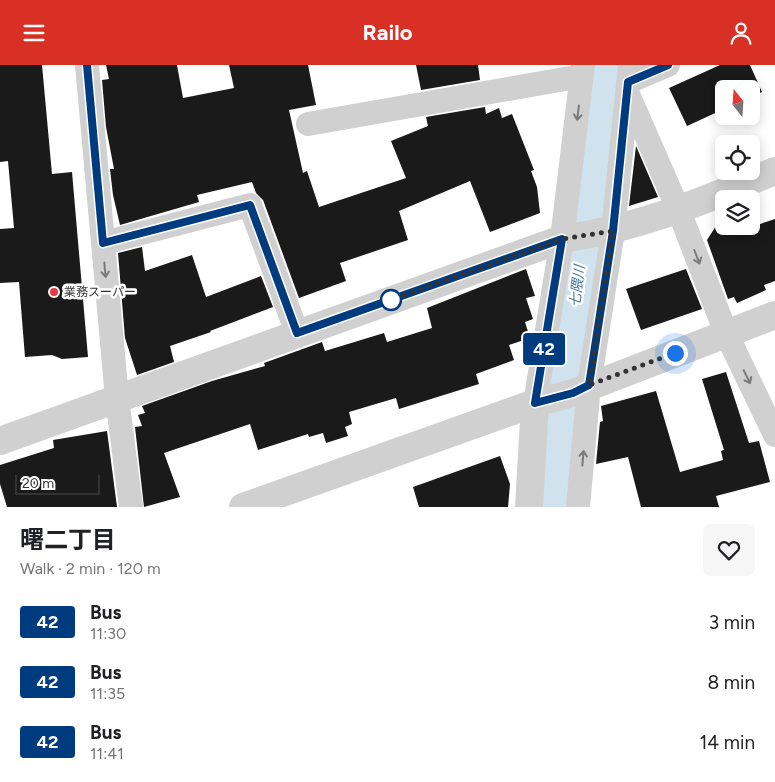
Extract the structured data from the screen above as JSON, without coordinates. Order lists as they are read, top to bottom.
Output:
{
  "water": ["七隈川"],
  "places": ["業務スーパー"],
  "lines": ["bus line 42"],
  "scale_bar": "20 m",
  "north": "top",
  "page": {
    "header": "Railo",
    "on_map": "42",
    "scale": "20 m",
    "heading": ["曙二丁目", "Walk · 2 min · 120 m"],
    "list": [
      {
        "mark": "42",
        "name": "Bus",
        "note": "11:30",
        "value": "3 min"
      },
      {
        "mark": "42",
        "name": "Bus",
        "note": "11:35",
        "value": "8 min"
      },
      {
        "mark": "42",
        "name": "Bus",
        "note": "11:41",
        "value": "14 min"
      }
    ]
  }
}
